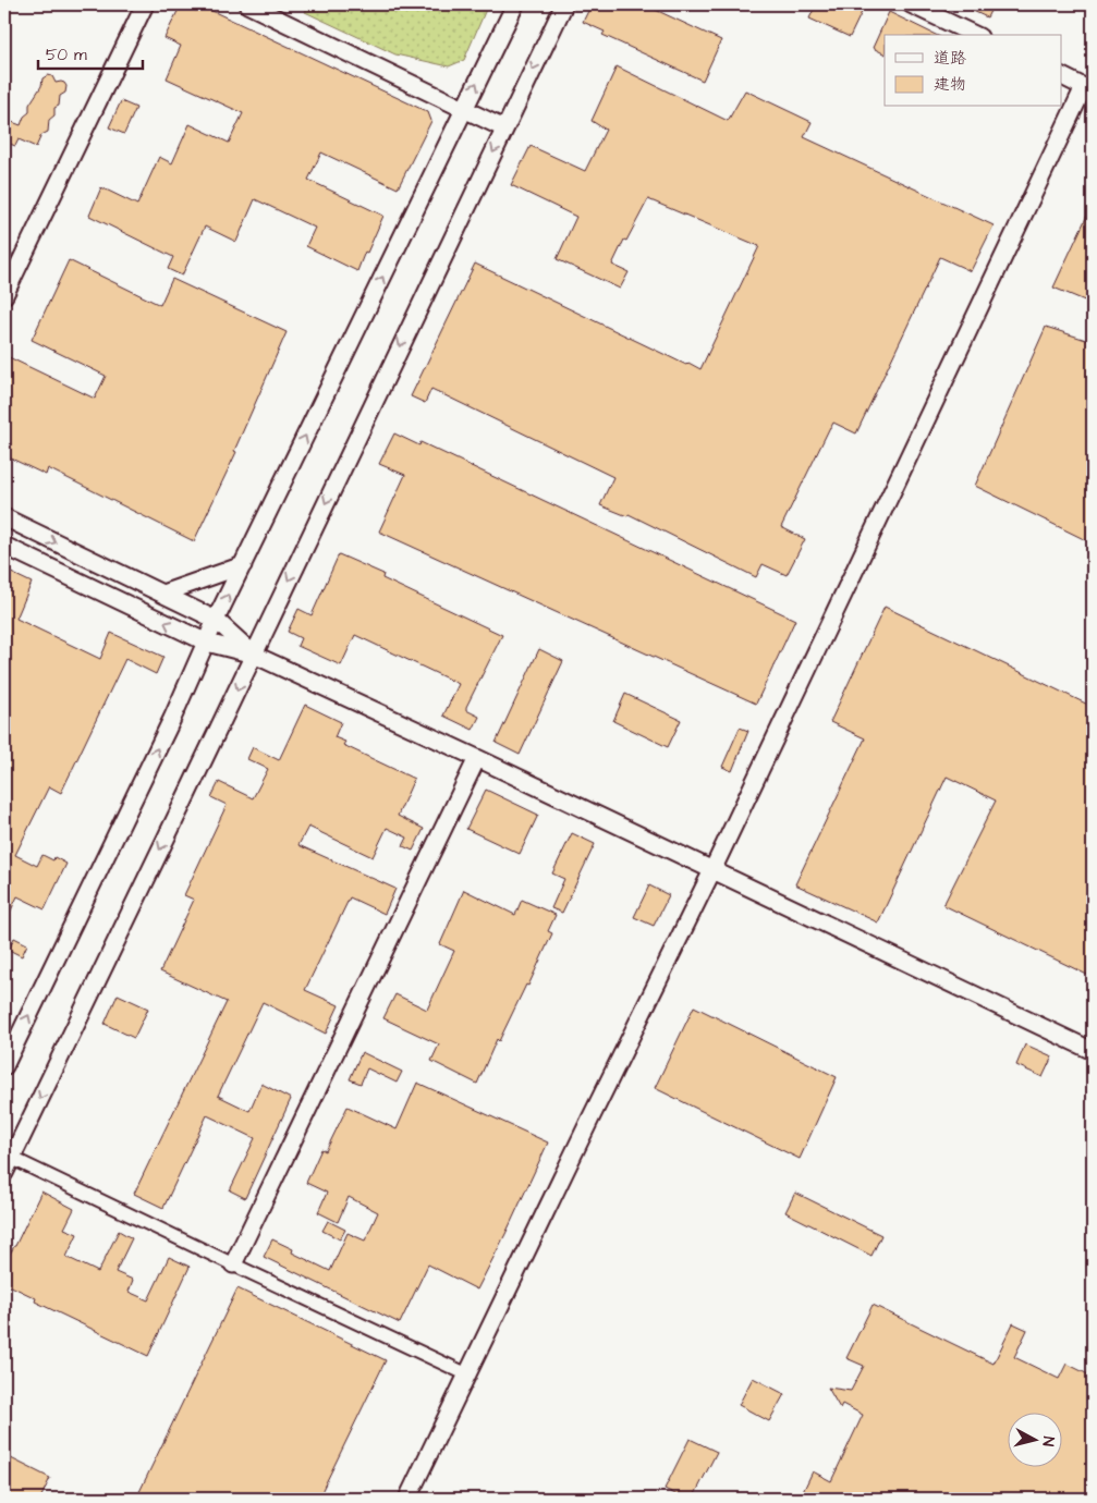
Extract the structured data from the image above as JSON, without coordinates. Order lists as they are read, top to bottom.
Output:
{
  "legend": ["道路", "建物"],
  "scale_bar": "50 m",
  "north": "right"
}
